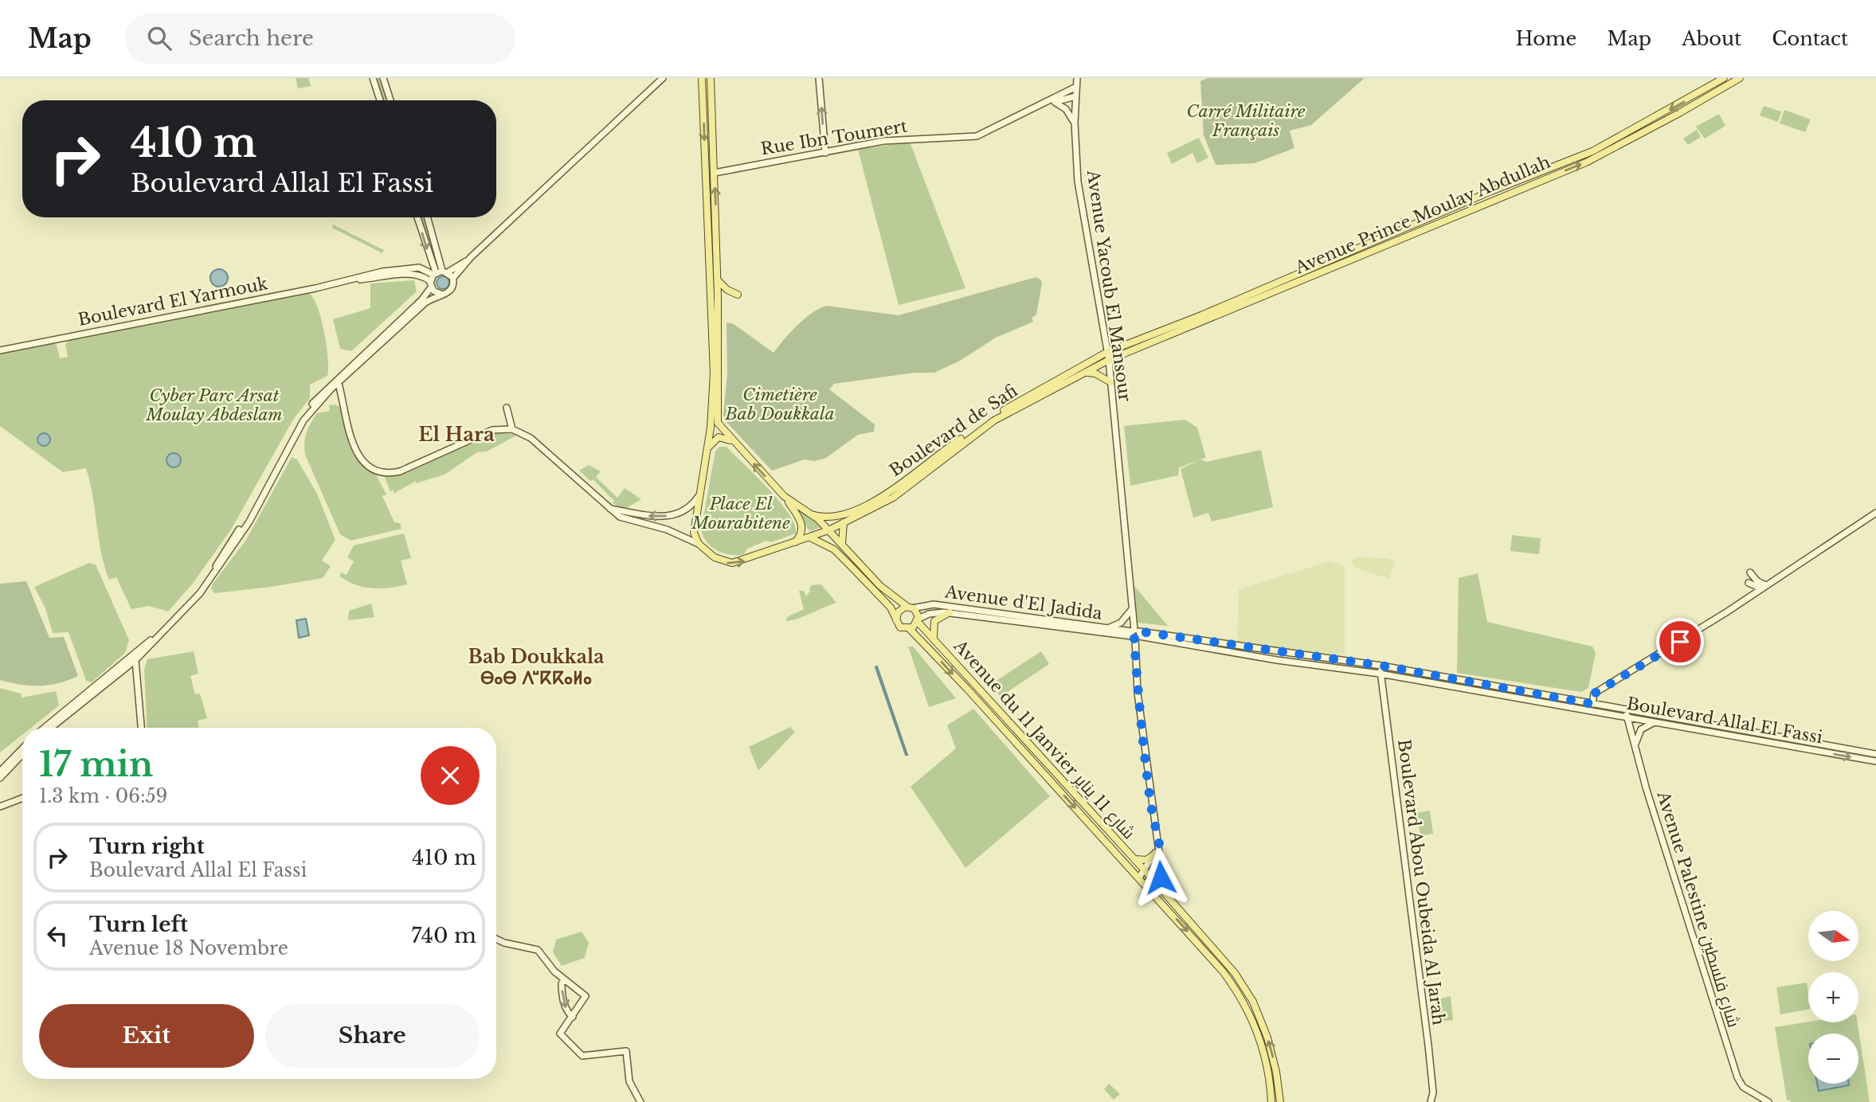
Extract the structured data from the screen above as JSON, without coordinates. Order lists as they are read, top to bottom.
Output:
{
  "streets": {
    "main road": [
      "Rue Ibn Toumert",
      "Avenue Prince Moulay Abdullah",
      "Avenue Yacoub El Mansour",
      "Boulevard El Yarmouk",
      "Boulevard de Safi",
      "Avenue d'El Jadida",
      "Boulevard Allal El Fassi",
      "Avenue du 11 Janvier شارع 11 يناير",
      "Boulevard Abou Oubeida Al Jarah",
      "Avenue Palestine شارع فلسطين"
    ]
  },
  "crossings": [
    ["Rue Ibn Toumert", "Avenue Yacoub El Mansour"],
    ["Avenue Prince Moulay Abdullah", "Avenue Yacoub El Mansour"],
    ["Avenue Prince Moulay Abdullah", "Boulevard de Safi"],
    ["Avenue Yacoub El Mansour", "Boulevard de Safi"],
    ["Avenue Yacoub El Mansour", "Avenue d'El Jadida"],
    ["Avenue Yacoub El Mansour", "Boulevard Allal El Fassi"],
    ["Avenue Yacoub El Mansour", "Avenue du 11 Janvier شارع 11 يناير"],
    ["Avenue d'El Jadida", "Boulevard Allal El Fassi"],
    ["Avenue d'El Jadida", "Avenue du 11 Janvier شارع 11 يناير"],
    ["Boulevard Allal El Fassi", "Boulevard Abou Oubeida Al Jarah"],
    ["Boulevard Allal El Fassi", "Avenue Palestine شارع فلسطين"]
  ],
  "districts": ["El Hara", "Bab Doukkala ⴱⴰⴱ ⴷⵯⴽⴽⴰⵍⴰ"],
  "parks": [
    "Carré Militaire Français",
    "Cimetière Bab Doukkala",
    "Cyber Parc Arsat Moulay Abdeslam",
    "Place El Mourabitene"
  ],
  "north": "right",
  "page": {
    "header": "Map",
    "search": "Search here",
    "nav": [
      "Home",
      "Map",
      "About",
      "Contact"
    ],
    "turn": ["410 m", "Boulevard Allal El Fassi"],
    "heading": ["17 min", "1.3 km · 06:59"],
    "list": [
      {
        "name": "Turn right",
        "note": "Boulevard Allal El Fassi",
        "value": "410 m"
      },
      {
        "name": "Turn left",
        "note": "Avenue 18 Novembre",
        "value": "740 m"
      }
    ],
    "map_buttons": ["+", "−"],
    "buttons": ["Exit", "Share"]
  }
}
